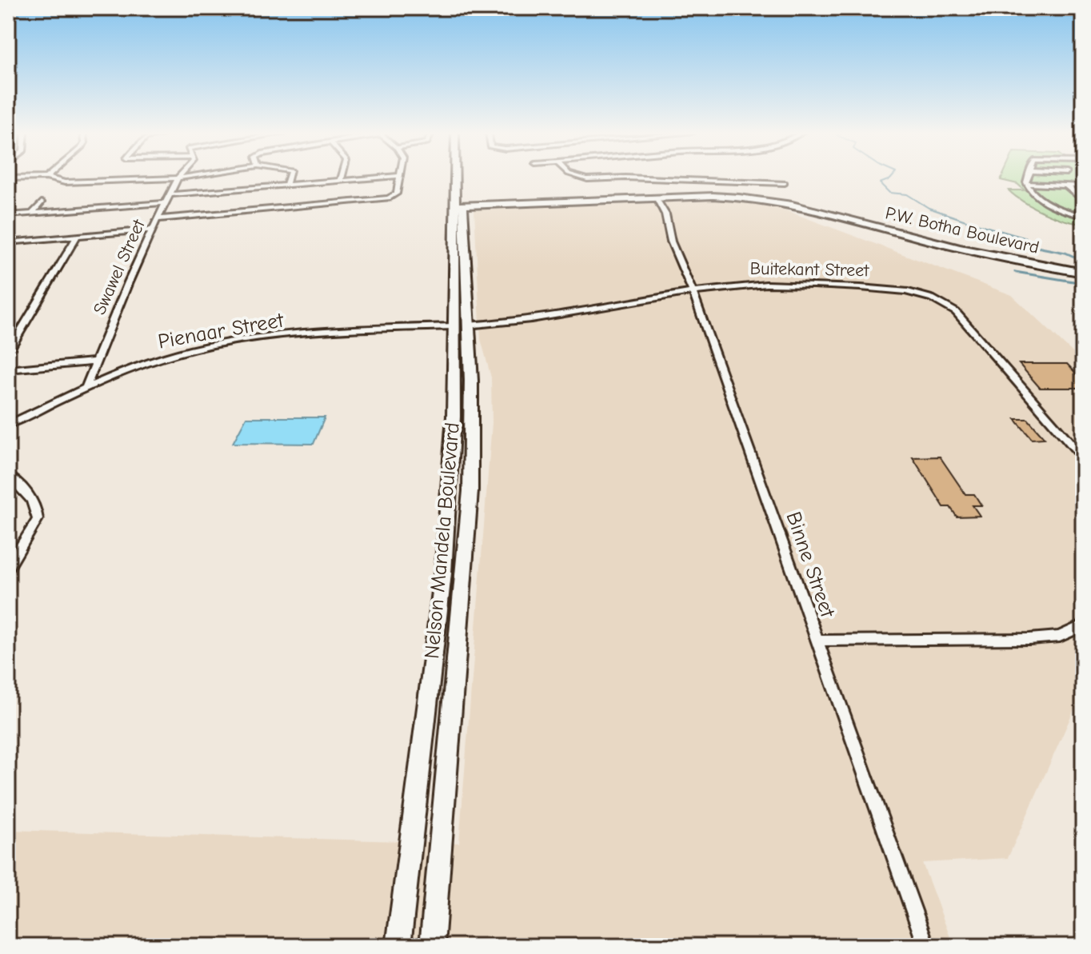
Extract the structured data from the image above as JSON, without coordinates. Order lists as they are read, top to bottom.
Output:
{
  "streets": {
    "street": [
      "P.W. Botha Boulevard",
      "Swawel Street",
      "Buitekant Street",
      "Pienaar Street",
      "Nelson Mandela Boulevard",
      "Binne Street"
    ]
  },
  "crossings": [
    ["P.W. Botha Boulevard", "Nelson Mandela Boulevard"],
    ["P.W. Botha Boulevard", "Binne Street"],
    ["Swawel Street", "Pienaar Street"],
    ["Buitekant Street", "Pienaar Street"],
    ["Buitekant Street", "Nelson Mandela Boulevard"],
    ["Buitekant Street", "Binne Street"],
    ["Pienaar Street", "Nelson Mandela Boulevard"]
  ]
}
